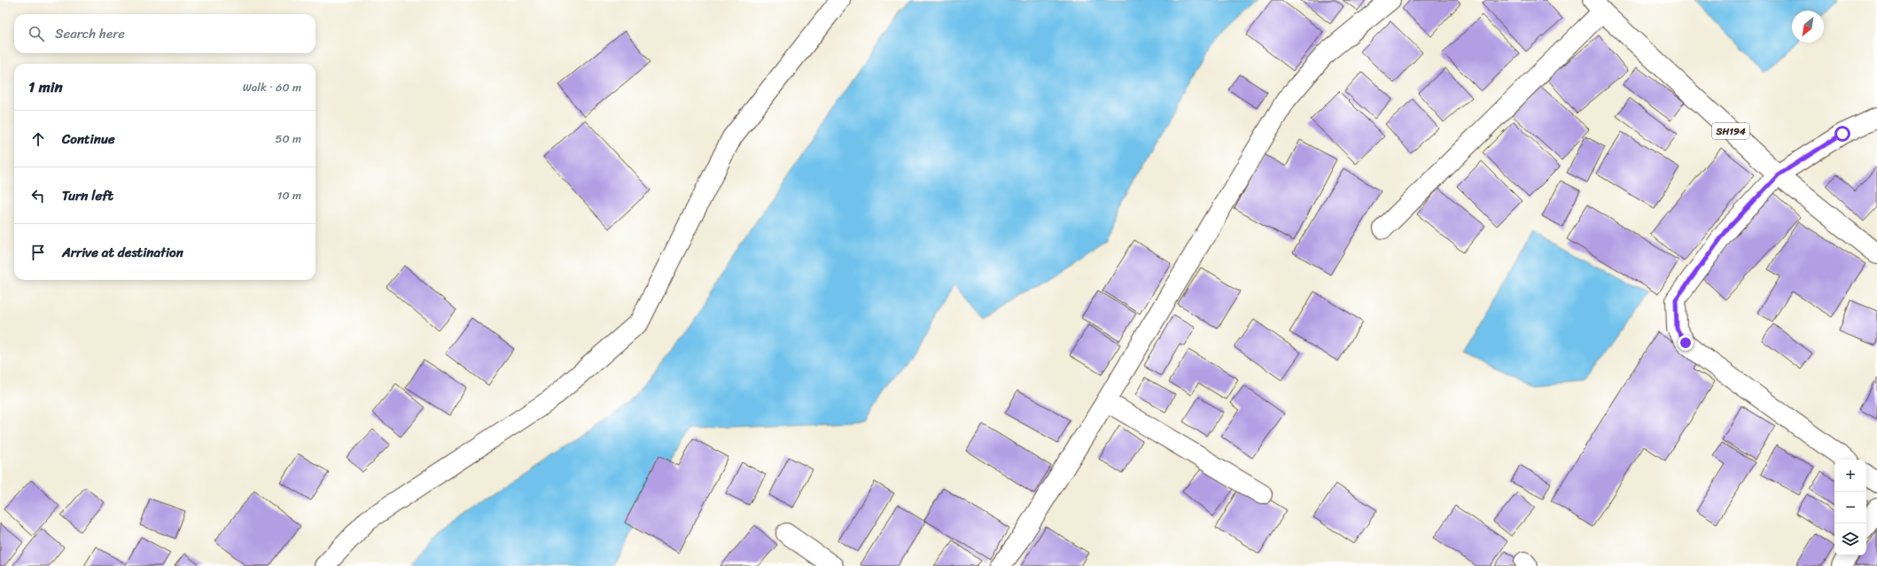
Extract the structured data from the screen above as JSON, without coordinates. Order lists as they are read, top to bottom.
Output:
{
  "streets": {
    "street": ["SH194"]
  },
  "north": "bottom left",
  "page": {
    "search": "Search here",
    "heading": ["1 min", "Walk · 60 m"],
    "list": [
      ["Continue", "50 m"],
      ["Turn left", "10 m"],
      "Arrive at destination"
    ],
    "map_buttons": ["+", "−"]
  }
}
